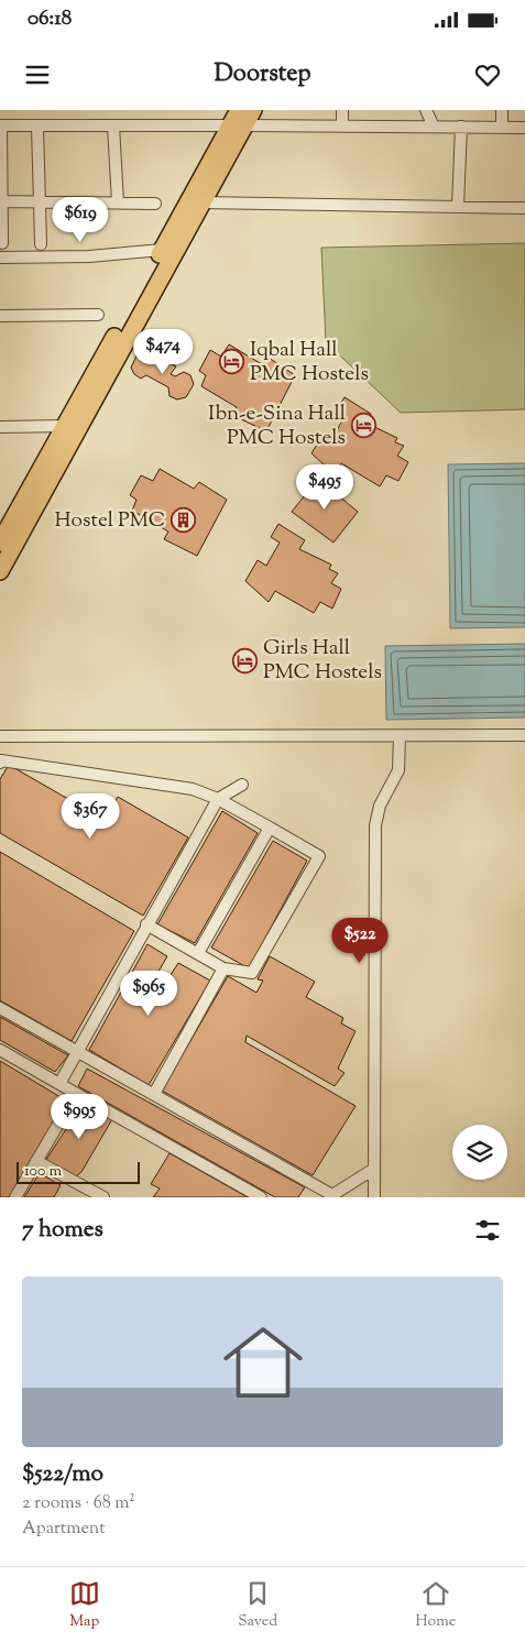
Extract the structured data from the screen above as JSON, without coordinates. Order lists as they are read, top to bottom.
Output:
{
  "places": {
    "hotel": ["Iqbal Hall PMC Hostels", "Ibn-e-Sina Hall PMC Hostels", "Girls Hall PMC Hostels"],
    "building": ["Hostel PMC"]
  },
  "scale_bar": "100 m",
  "page": {
    "status": "06:18",
    "header": "Doorstep",
    "price": [
      "$619",
      "$474",
      "$495",
      "$367",
      "$522",
      "$965",
      "$995"
    ],
    "scale": "100 m",
    "heading": "7 homes",
    "list": [
      {
        "name": "$522/mo",
        "note": "2 rooms · 68 m² · Apartment"
      }
    ],
    "tabs": ["Map", "Saved", "Home"]
  }
}
